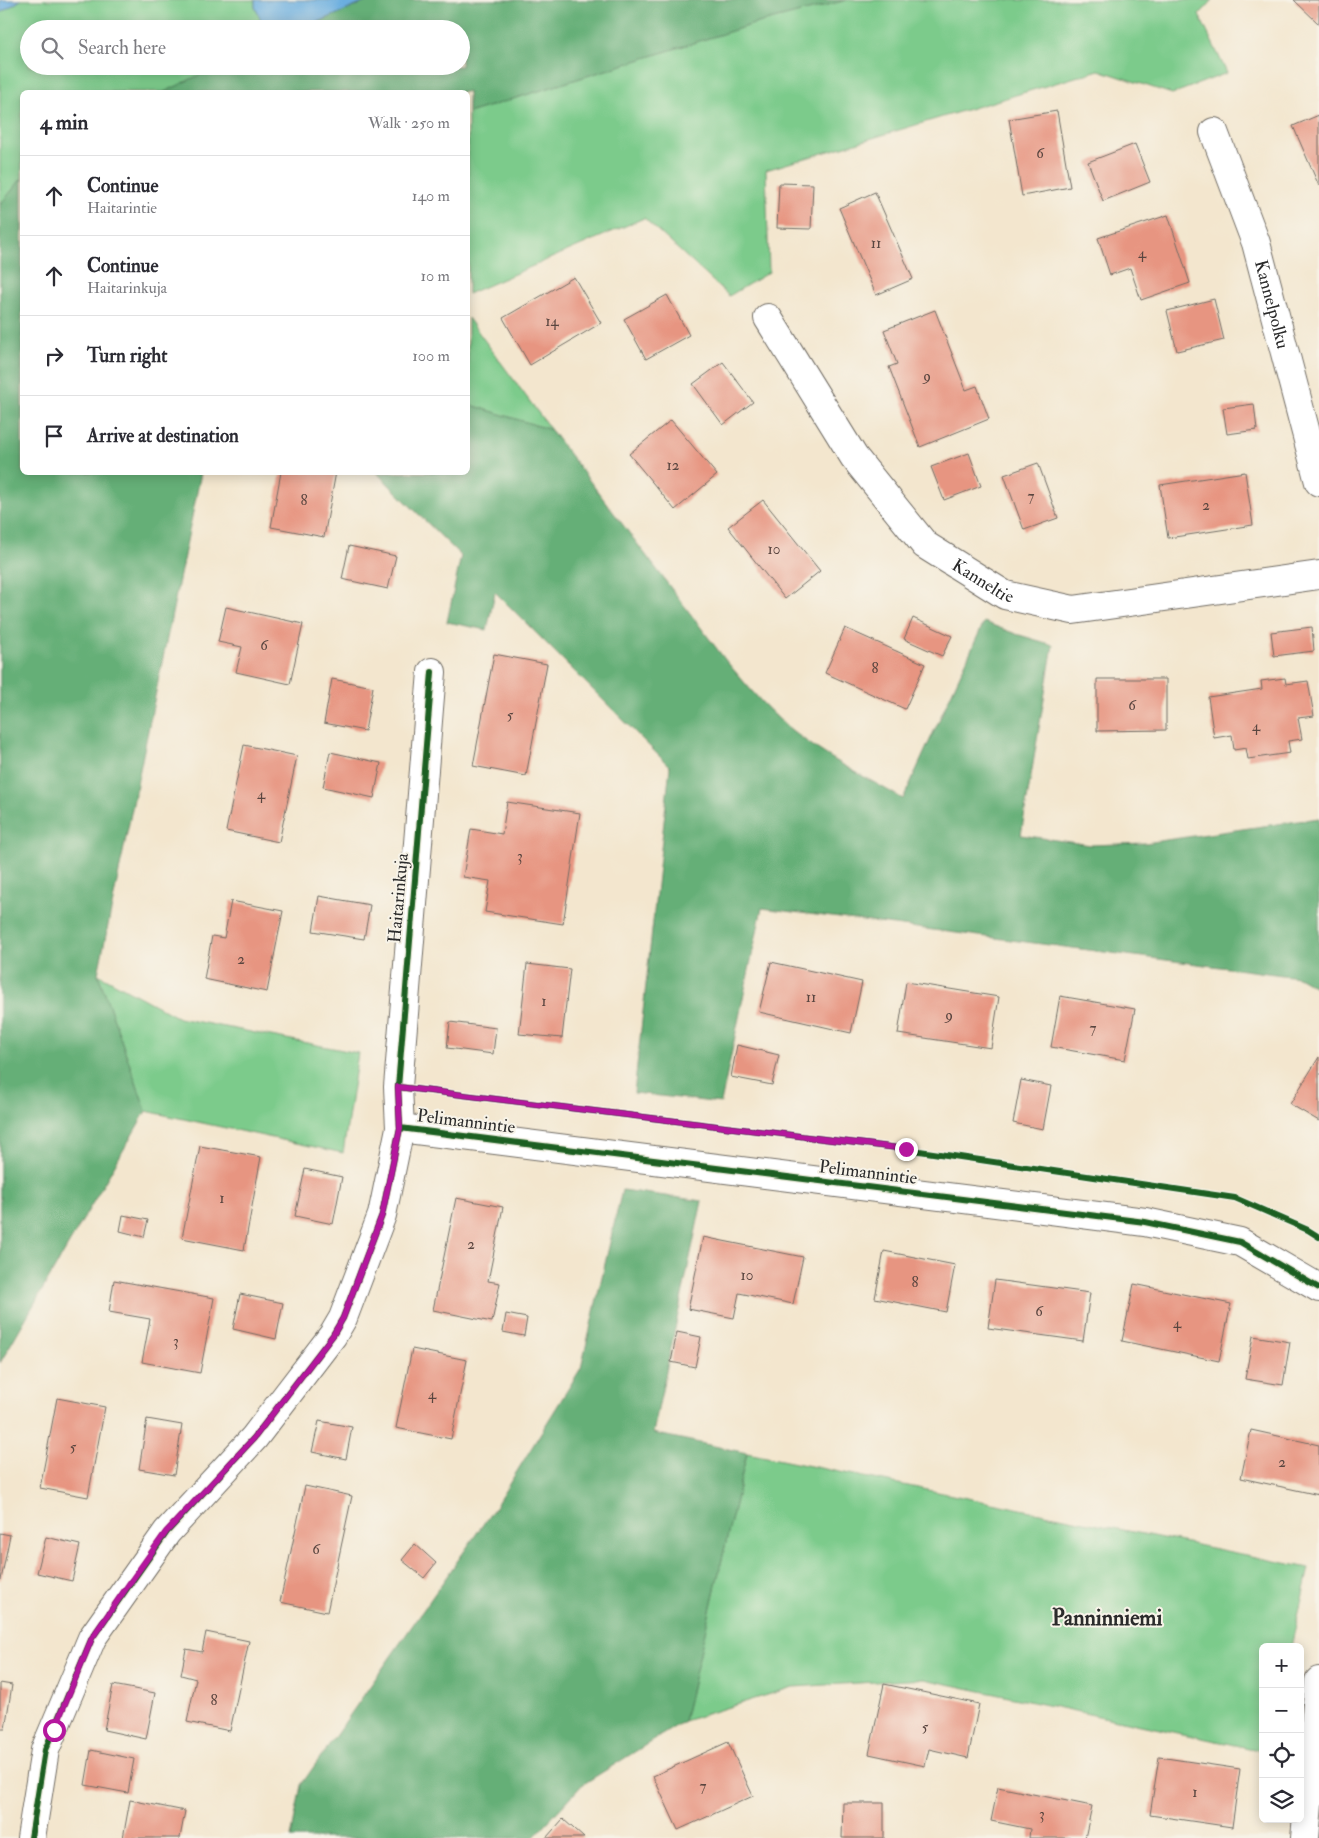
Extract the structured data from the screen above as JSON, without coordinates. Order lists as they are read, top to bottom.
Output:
{
  "streets": {
    "street": [
      "Kannelpolku",
      "Kanneltie",
      "Haitarinkuja",
      "Pelimannintie"
    ]
  },
  "crossings": [
    ["Haitarinkuja", "Pelimannintie"]
  ],
  "districts": ["Panninniemi"],
  "house_numbers": [
    "6",
    "11",
    "4",
    "14",
    "9",
    "12",
    "7",
    "8",
    "2",
    "10",
    "6",
    "8",
    "6",
    "5",
    "4",
    "4",
    "3",
    "2",
    "11",
    "1",
    "9",
    "7",
    "1",
    "2",
    "10",
    "8",
    "6",
    "4",
    "3",
    "4",
    "5",
    "2",
    "6",
    "8",
    "5",
    "7",
    "1",
    "3"
  ],
  "page": {
    "search": "Search here",
    "heading": ["4 min", "Walk · 250 m"],
    "list": [
      ["Continue", "Haitarintie", "140 m"],
      ["Continue", "Haitarinkuja", "10 m"],
      ["Turn right", "100 m"],
      "Arrive at destination"
    ],
    "map_buttons": ["+", "−"]
  }
}
